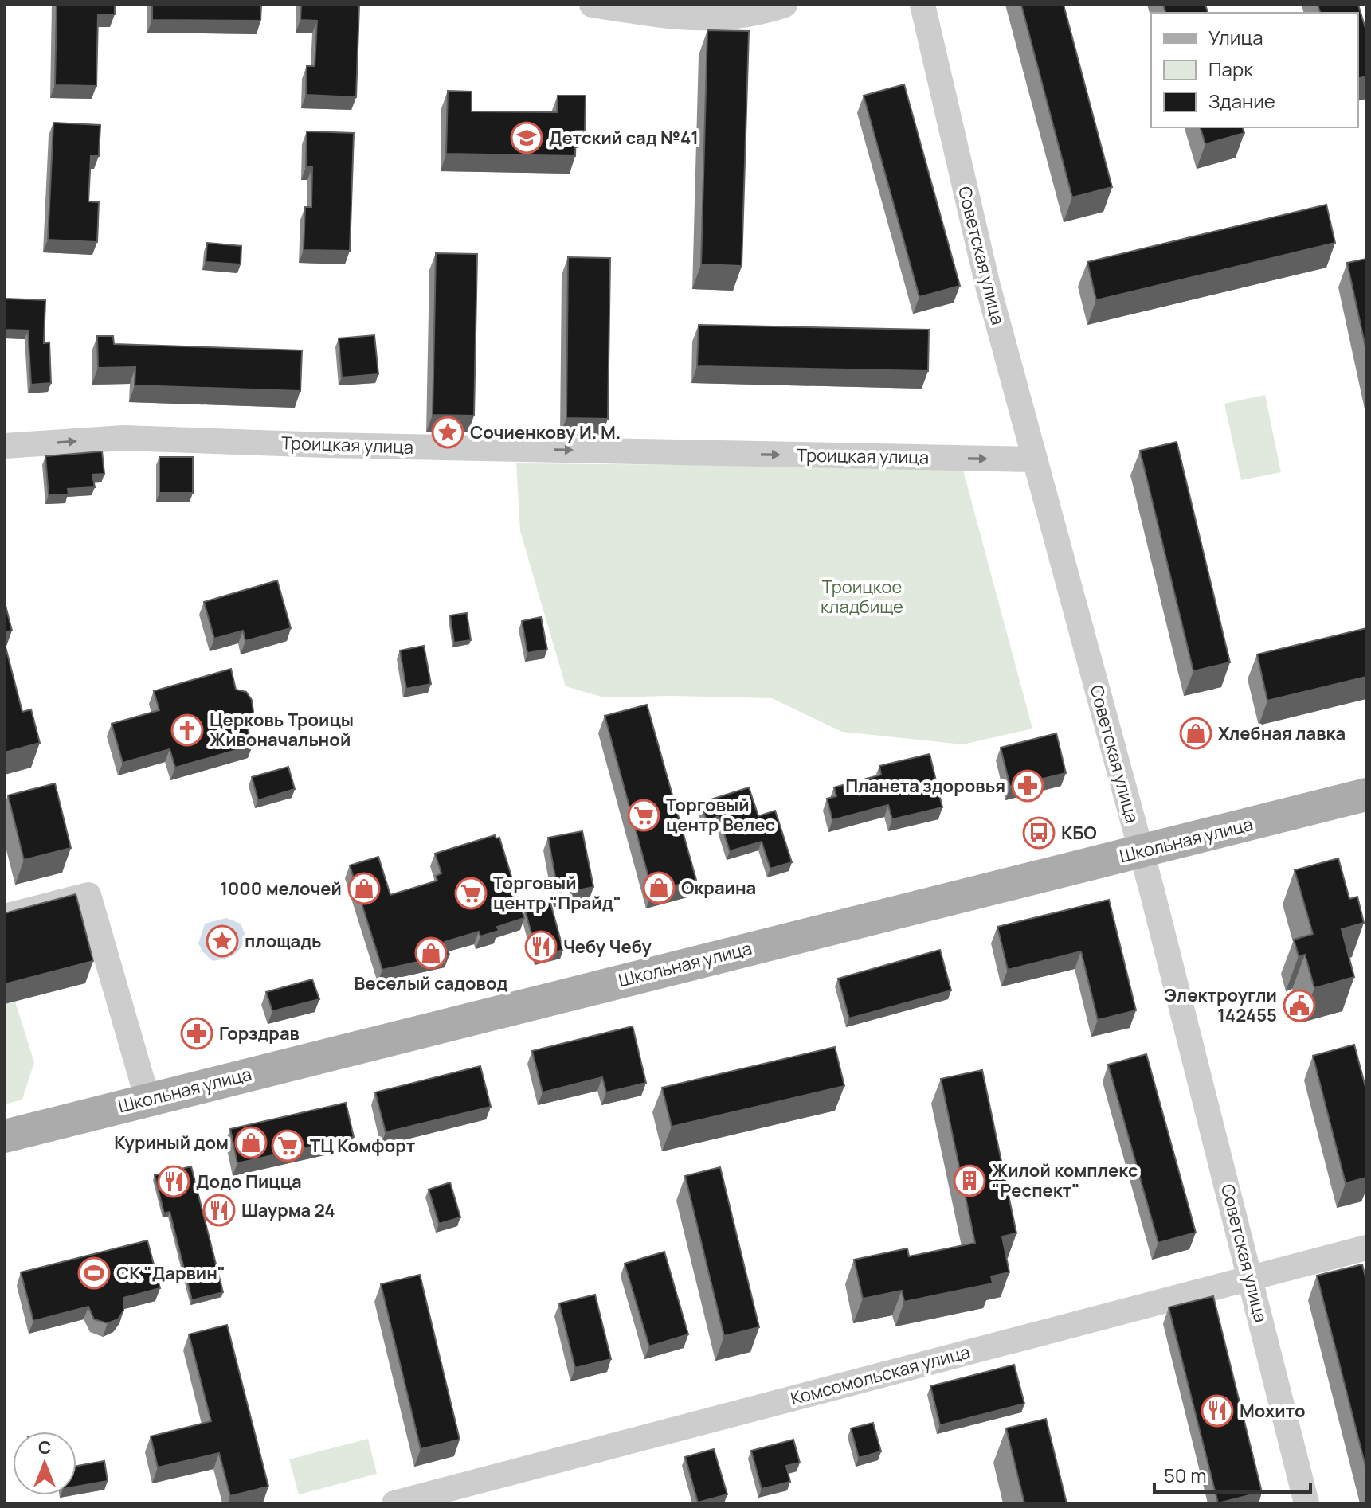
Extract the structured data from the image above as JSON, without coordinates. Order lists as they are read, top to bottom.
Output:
{
  "streets": {
    "main road": ["Школьная улица"],
    "street": ["Советская улица", "Троицкая улица", "Комсомольская улица"]
  },
  "crossings": [
    ["Советская улица", "Троицкая улица"],
    ["Советская улица", "Школьная улица"],
    ["Советская улица", "Комсомольская улица"]
  ],
  "one_way": ["Троицкая улица"],
  "parks": ["Троицкое кладбище"],
  "places": {
    "school or university": ["Детский сад №41"],
    "place": ["Сочиенкову И. М.", "площадь"],
    "church": ["Церковь Троицы Живоначальной"],
    "shop": [
      "Хлебная лавка",
      "Окраина",
      "1000 мелочей",
      "Веселый садовод",
      "Куриный дом"
    ],
    "pharmacy": ["Планета здоровья", "Горздрав"],
    "supermarket": ["Торговый центр Велес", "Торговый центр \"Прайд\"", "ТЦ Комфорт"],
    "bus stop": ["КБО"],
    "restaurant": [
      "Чебу Чебу",
      "Додо Пицца",
      "Шаурма 24",
      "Мохито"
    ],
    "public building": ["Электроугли 142455"],
    "building": ["Жилой комплекс \"Респект\""],
    "sports": ["СК \"Дарвин\""]
  },
  "legend": ["Улица", "Парк", "Здание"],
  "scale_bar": "50 m",
  "north": "top"
}
